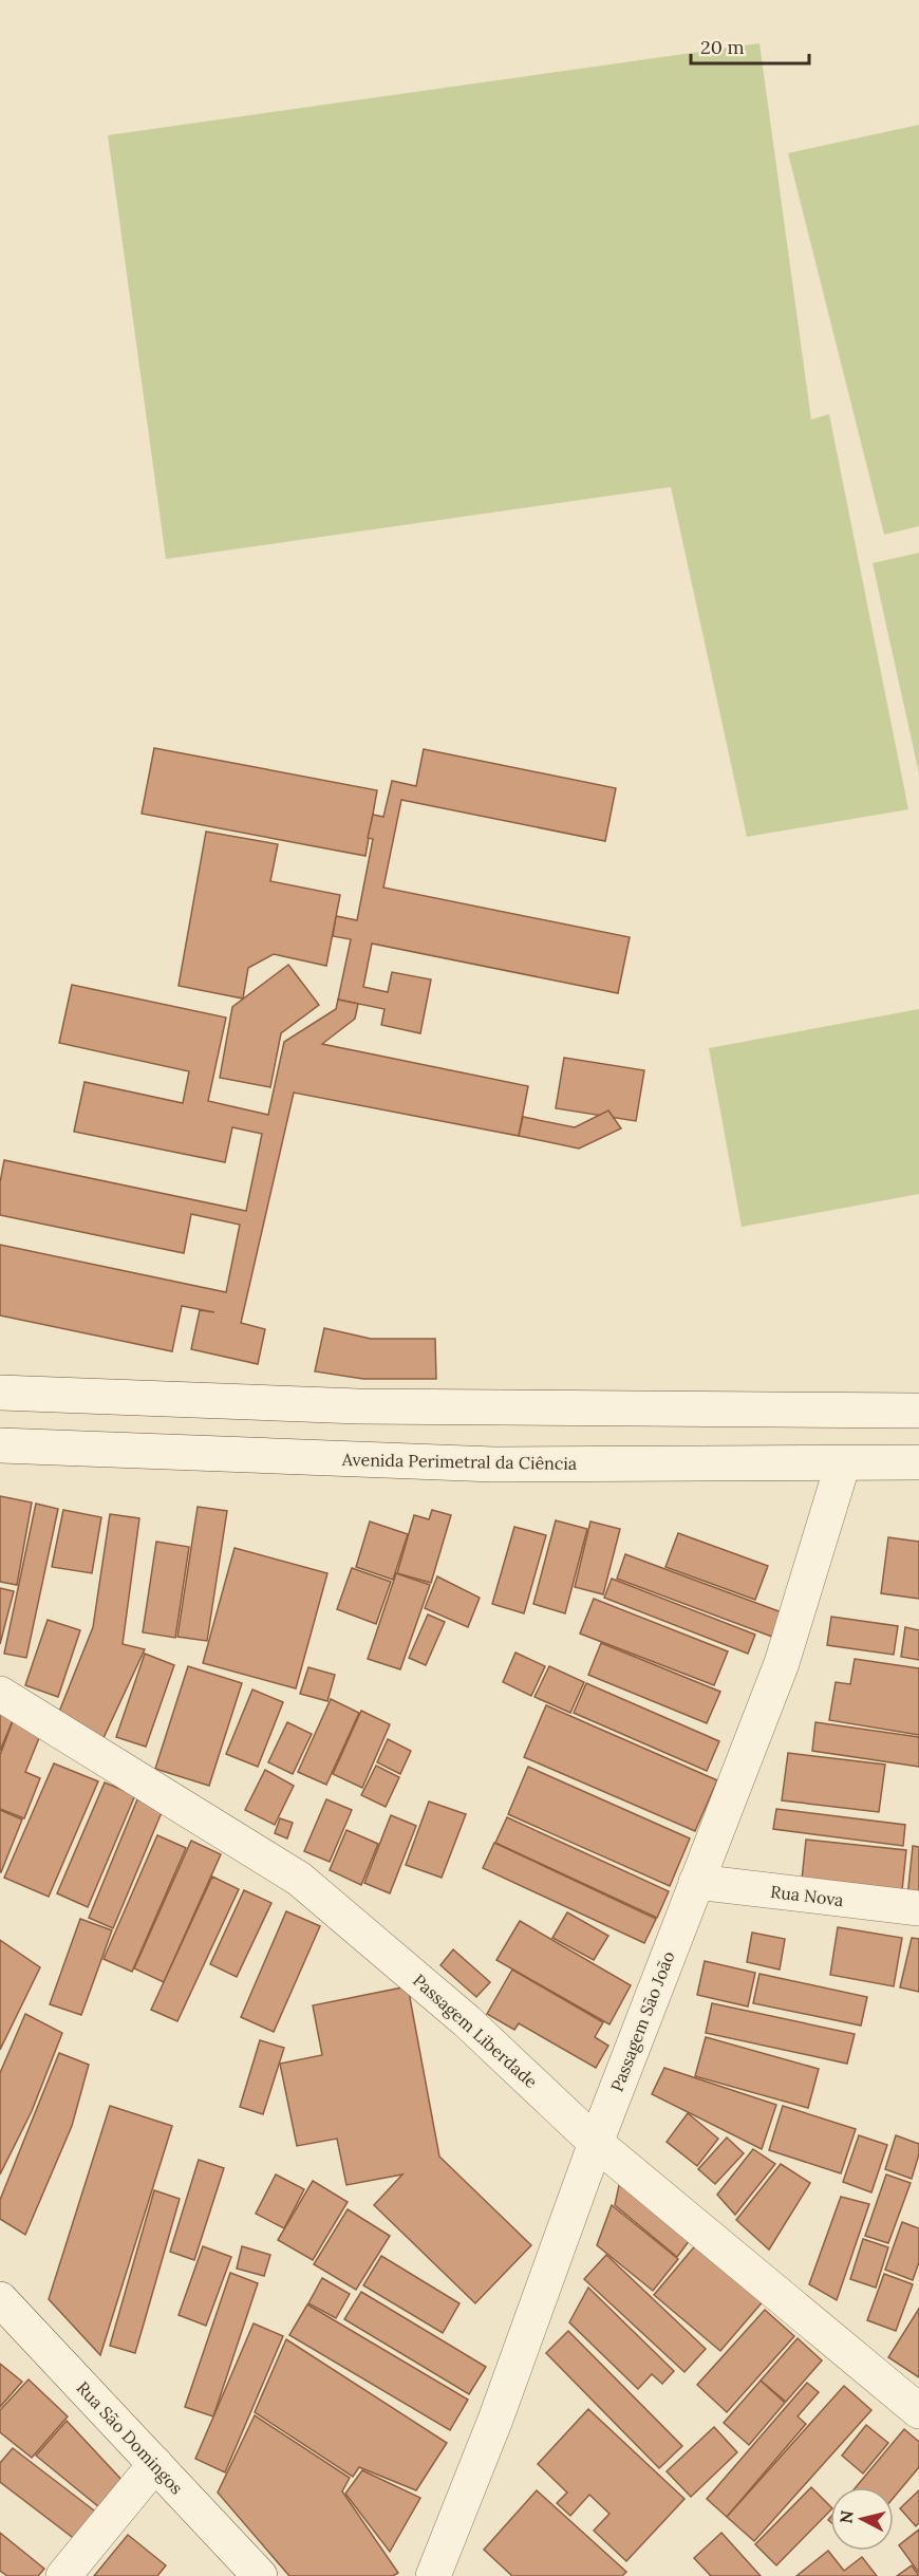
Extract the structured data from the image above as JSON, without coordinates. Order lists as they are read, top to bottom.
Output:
{
  "streets": {
    "street": [
      "Avenida Perimetral da Ciência",
      "Rua Nova",
      "Passagem São João",
      "Passagem Liberdade",
      "Rua São Domingos"
    ]
  },
  "crossings": [
    ["Avenida Perimetral da Ciência", "Passagem São João"],
    ["Rua Nova", "Passagem São João"],
    ["Passagem São João", "Passagem Liberdade"]
  ],
  "scale_bar": "20 m",
  "north": "left"
}
